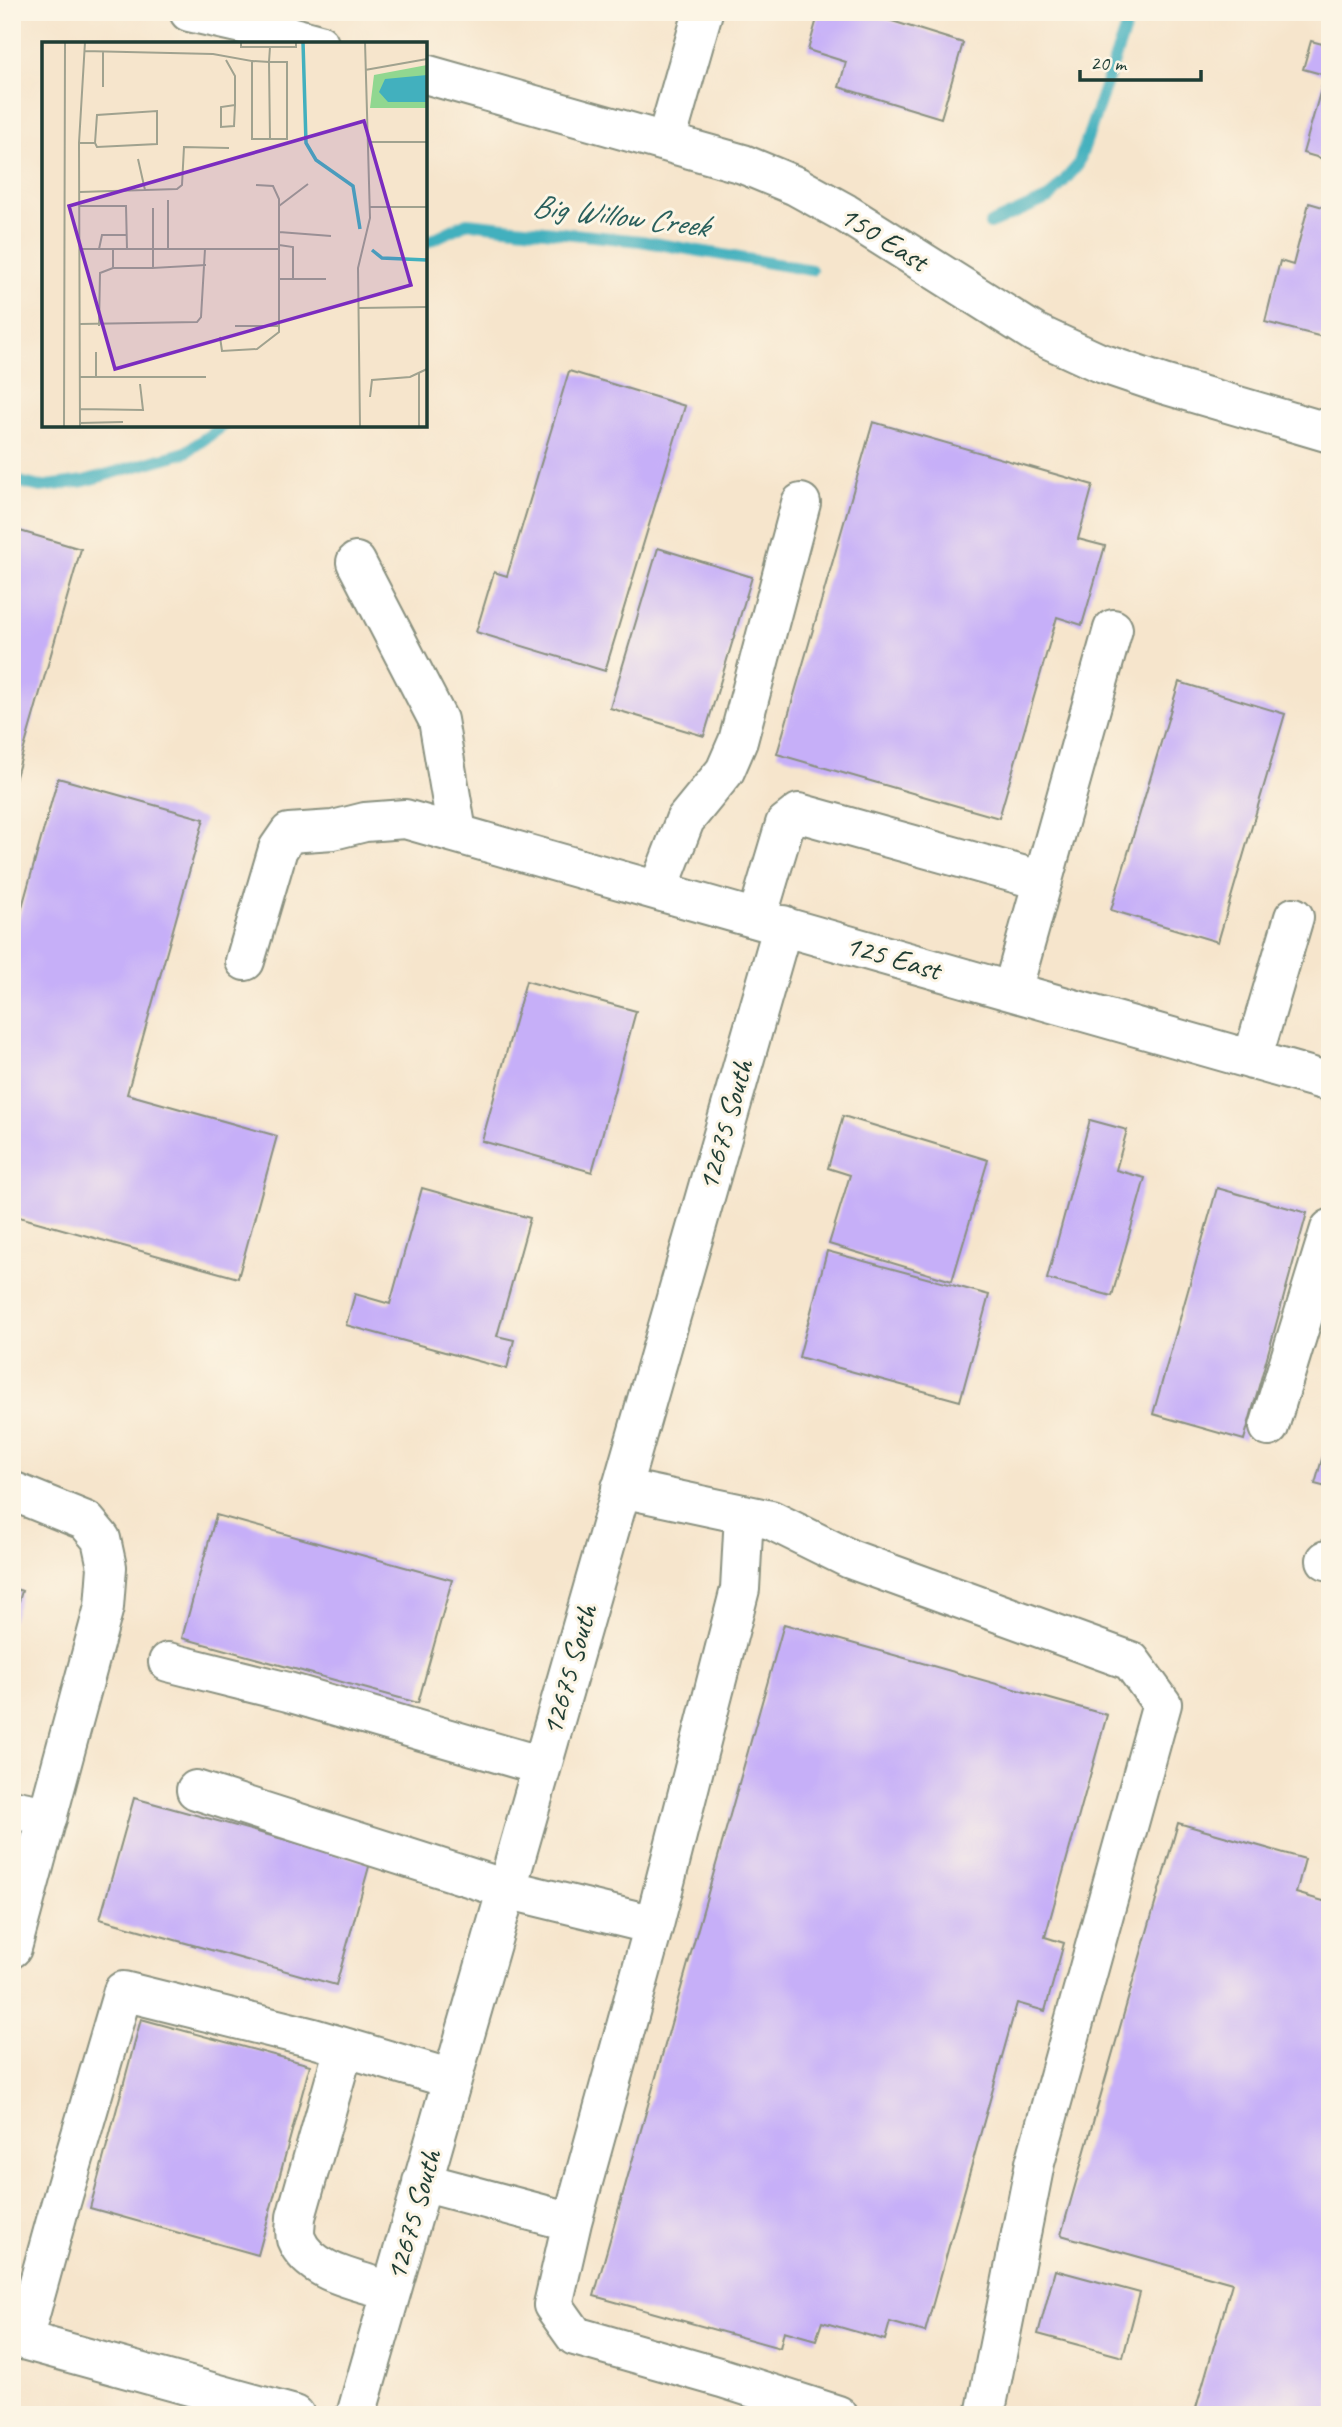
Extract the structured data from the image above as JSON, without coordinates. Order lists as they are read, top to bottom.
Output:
{
  "streets": {
    "street": ["150 East", "125 East", "12675 South"]
  },
  "crossings": [
    ["125 East", "12675 South"]
  ],
  "water": ["Big Willow Creek"],
  "scale_bar": "20 m"
}
